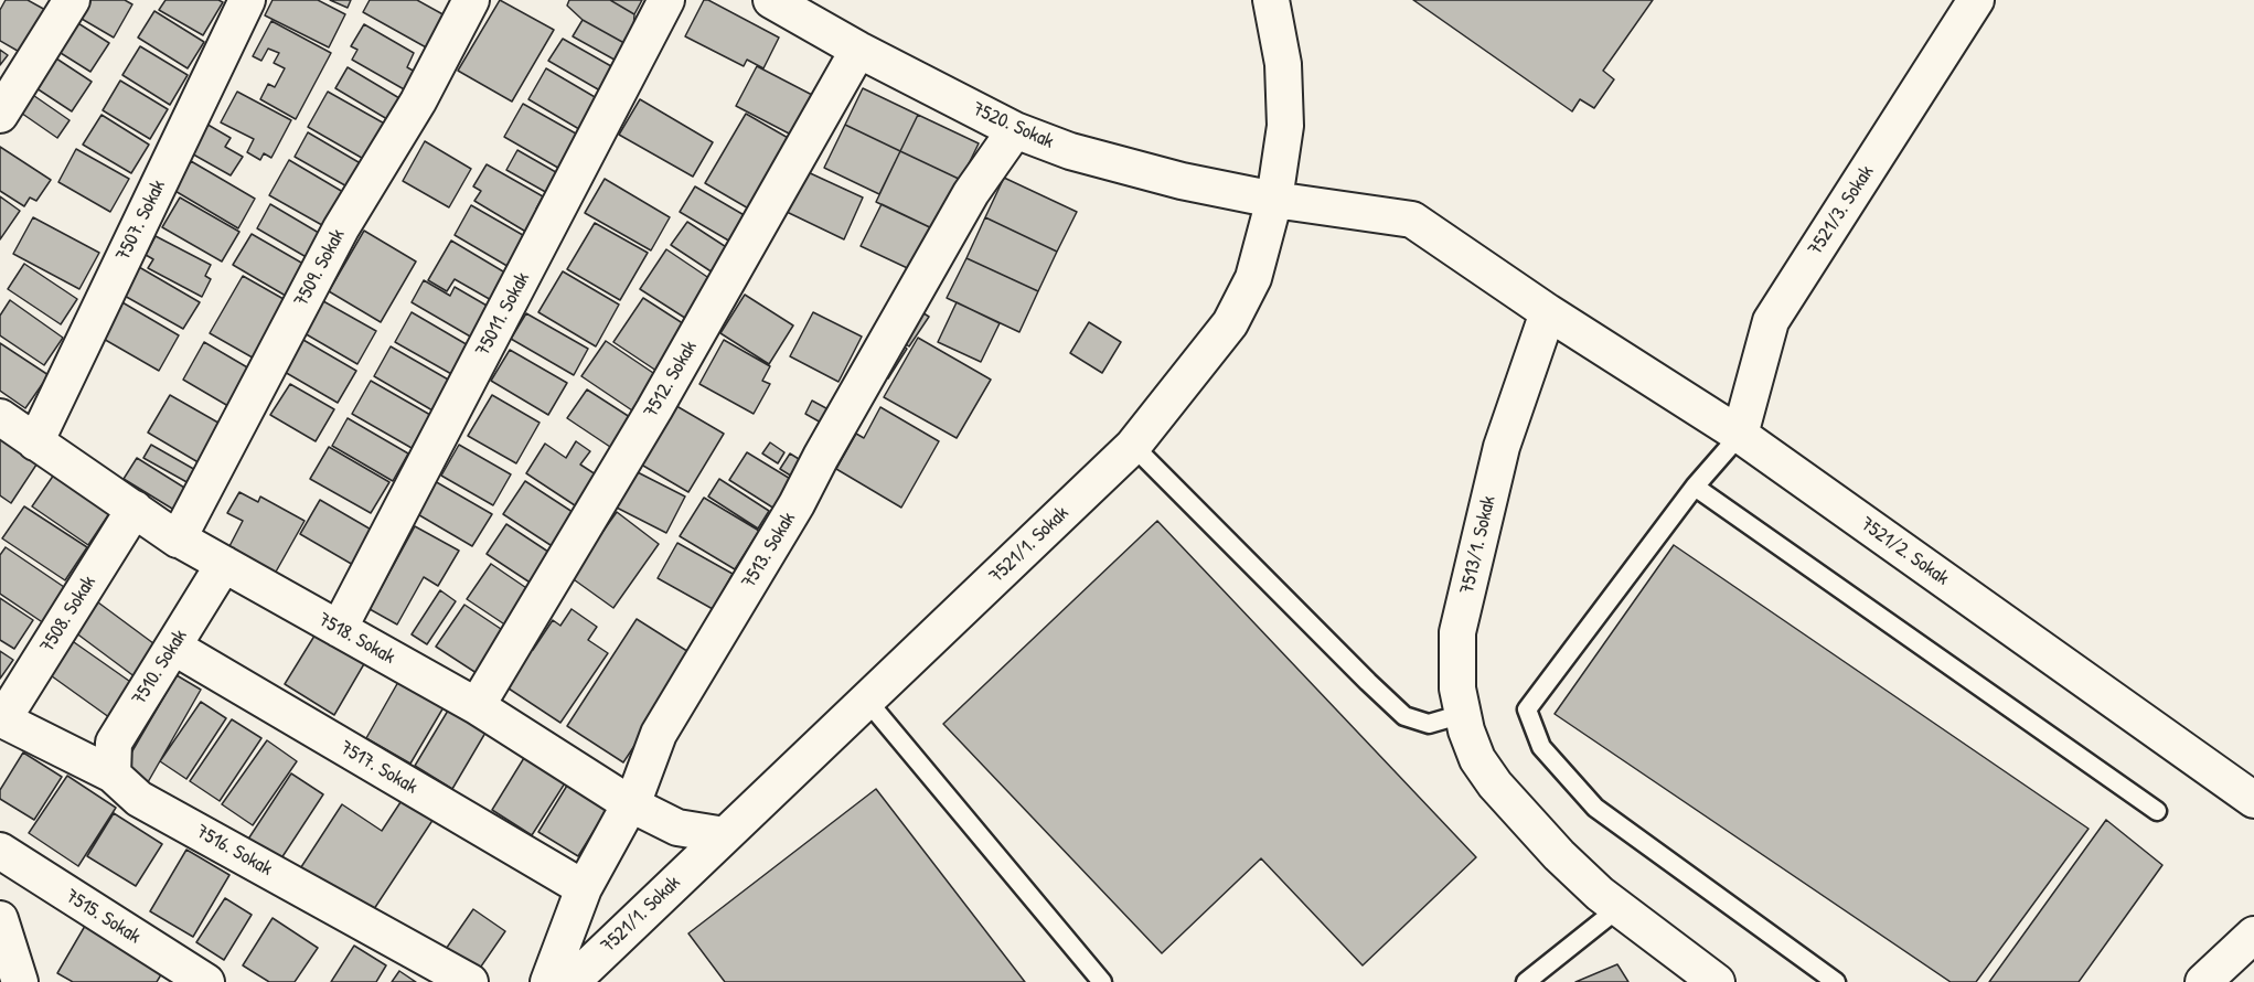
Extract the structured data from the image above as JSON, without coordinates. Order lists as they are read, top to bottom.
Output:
{
  "streets": {
    "street": [
      "7520. Sokak",
      "7521/3. Sokak",
      "7507. Sokak",
      "7509. Sokak",
      "75011. Sokak",
      "7512. Sokak",
      "7521/1. Sokak",
      "7513/1. Sokak",
      "7513. Sokak",
      "7521/2. Sokak",
      "7508. Sokak",
      "7518. Sokak",
      "7510. Sokak",
      "7517. Sokak",
      "7516. Sokak",
      "7515. Sokak"
    ]
  },
  "crossings": [
    ["7520. Sokak", "7512. Sokak"],
    ["7520. Sokak", "7521/1. Sokak"],
    ["7520. Sokak", "7513. Sokak"],
    ["7521/3. Sokak", "7521/2. Sokak"],
    ["7507. Sokak", "7518. Sokak"],
    ["7509. Sokak", "7518. Sokak"],
    ["75011. Sokak", "7518. Sokak"],
    ["7512. Sokak", "7518. Sokak"],
    ["7521/1. Sokak", "7518. Sokak"],
    ["7513/1. Sokak", "7521/2. Sokak"],
    ["7513. Sokak", "7518. Sokak"],
    ["7513. Sokak", "7517. Sokak"],
    ["7508. Sokak", "7518. Sokak"],
    ["7508. Sokak", "7516. Sokak"],
    ["7518. Sokak", "7510. Sokak"],
    ["7510. Sokak", "7517. Sokak"],
    ["7510. Sokak", "7516. Sokak"]
  ]
}
